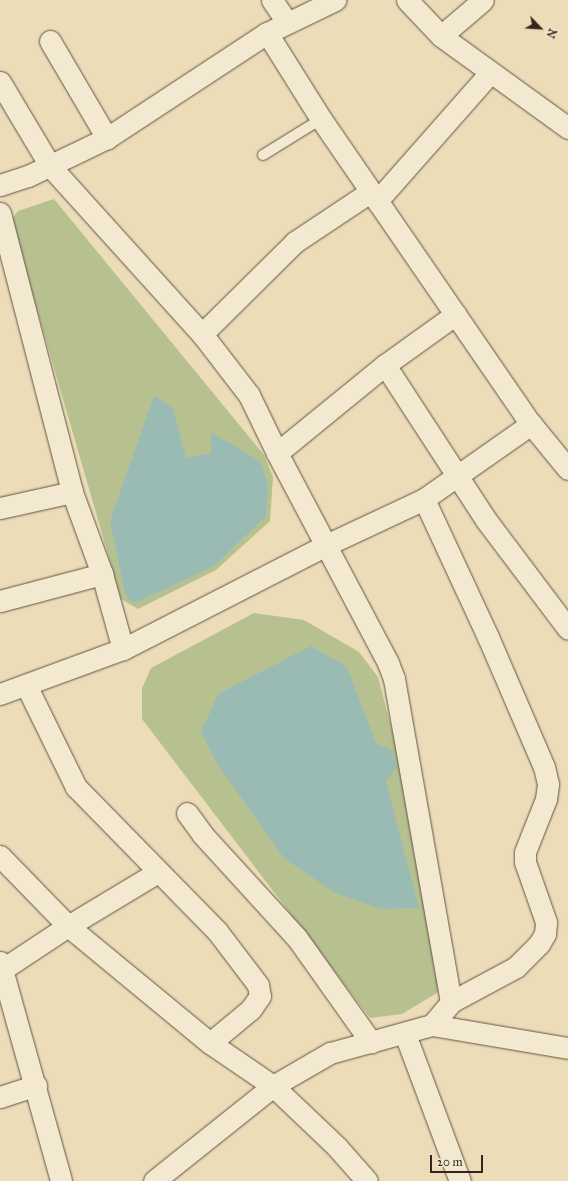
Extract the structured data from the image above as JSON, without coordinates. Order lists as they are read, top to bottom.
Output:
{
  "scale_bar": "20 m",
  "north": "bottom right"
}
